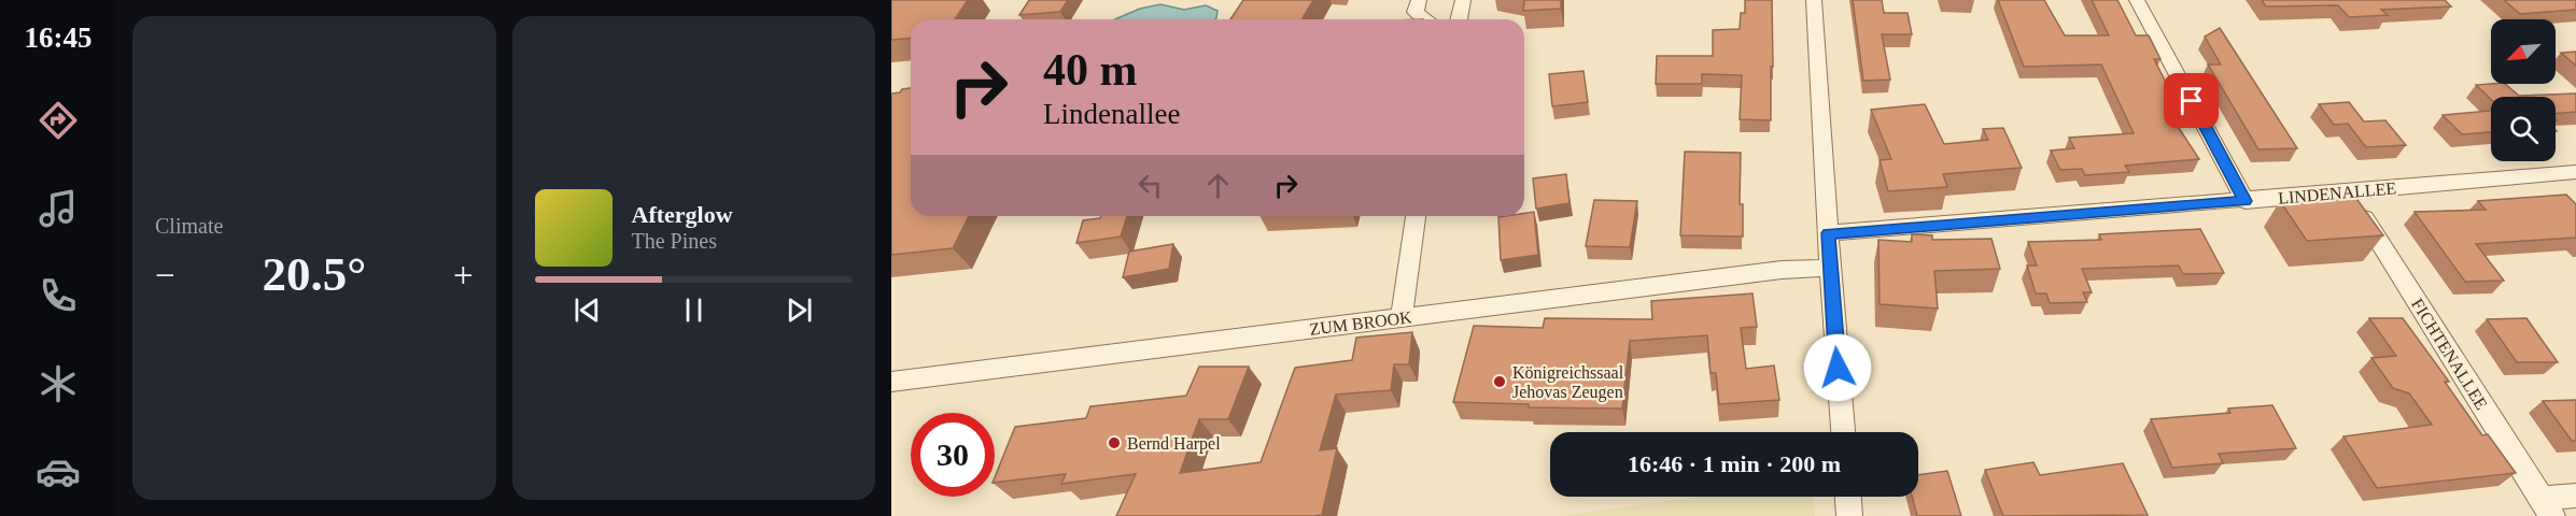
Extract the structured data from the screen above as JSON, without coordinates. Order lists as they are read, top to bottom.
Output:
{
  "streets": {
    "street": ["LINDENALLEE", "ZUM BROOK", "FICHTENALLEE"]
  },
  "crossings": [
    ["LINDENALLEE", "FICHTENALLEE"]
  ],
  "places": ["Königreichssaal Jehovas Zeugen", "Bernd Harpel"],
  "north": "bottom left",
  "page": {
    "tabs": "16:45",
    "tile": "Climate",
    "turn": ["40 m", "Lindenallee"],
    "song": ["Afterglow", "The Pines"],
    "heat": ["−", "20.5°", "+"],
    "limit": "30",
    "trip": "16:46 · 1 min · 200 m"
  }
}
